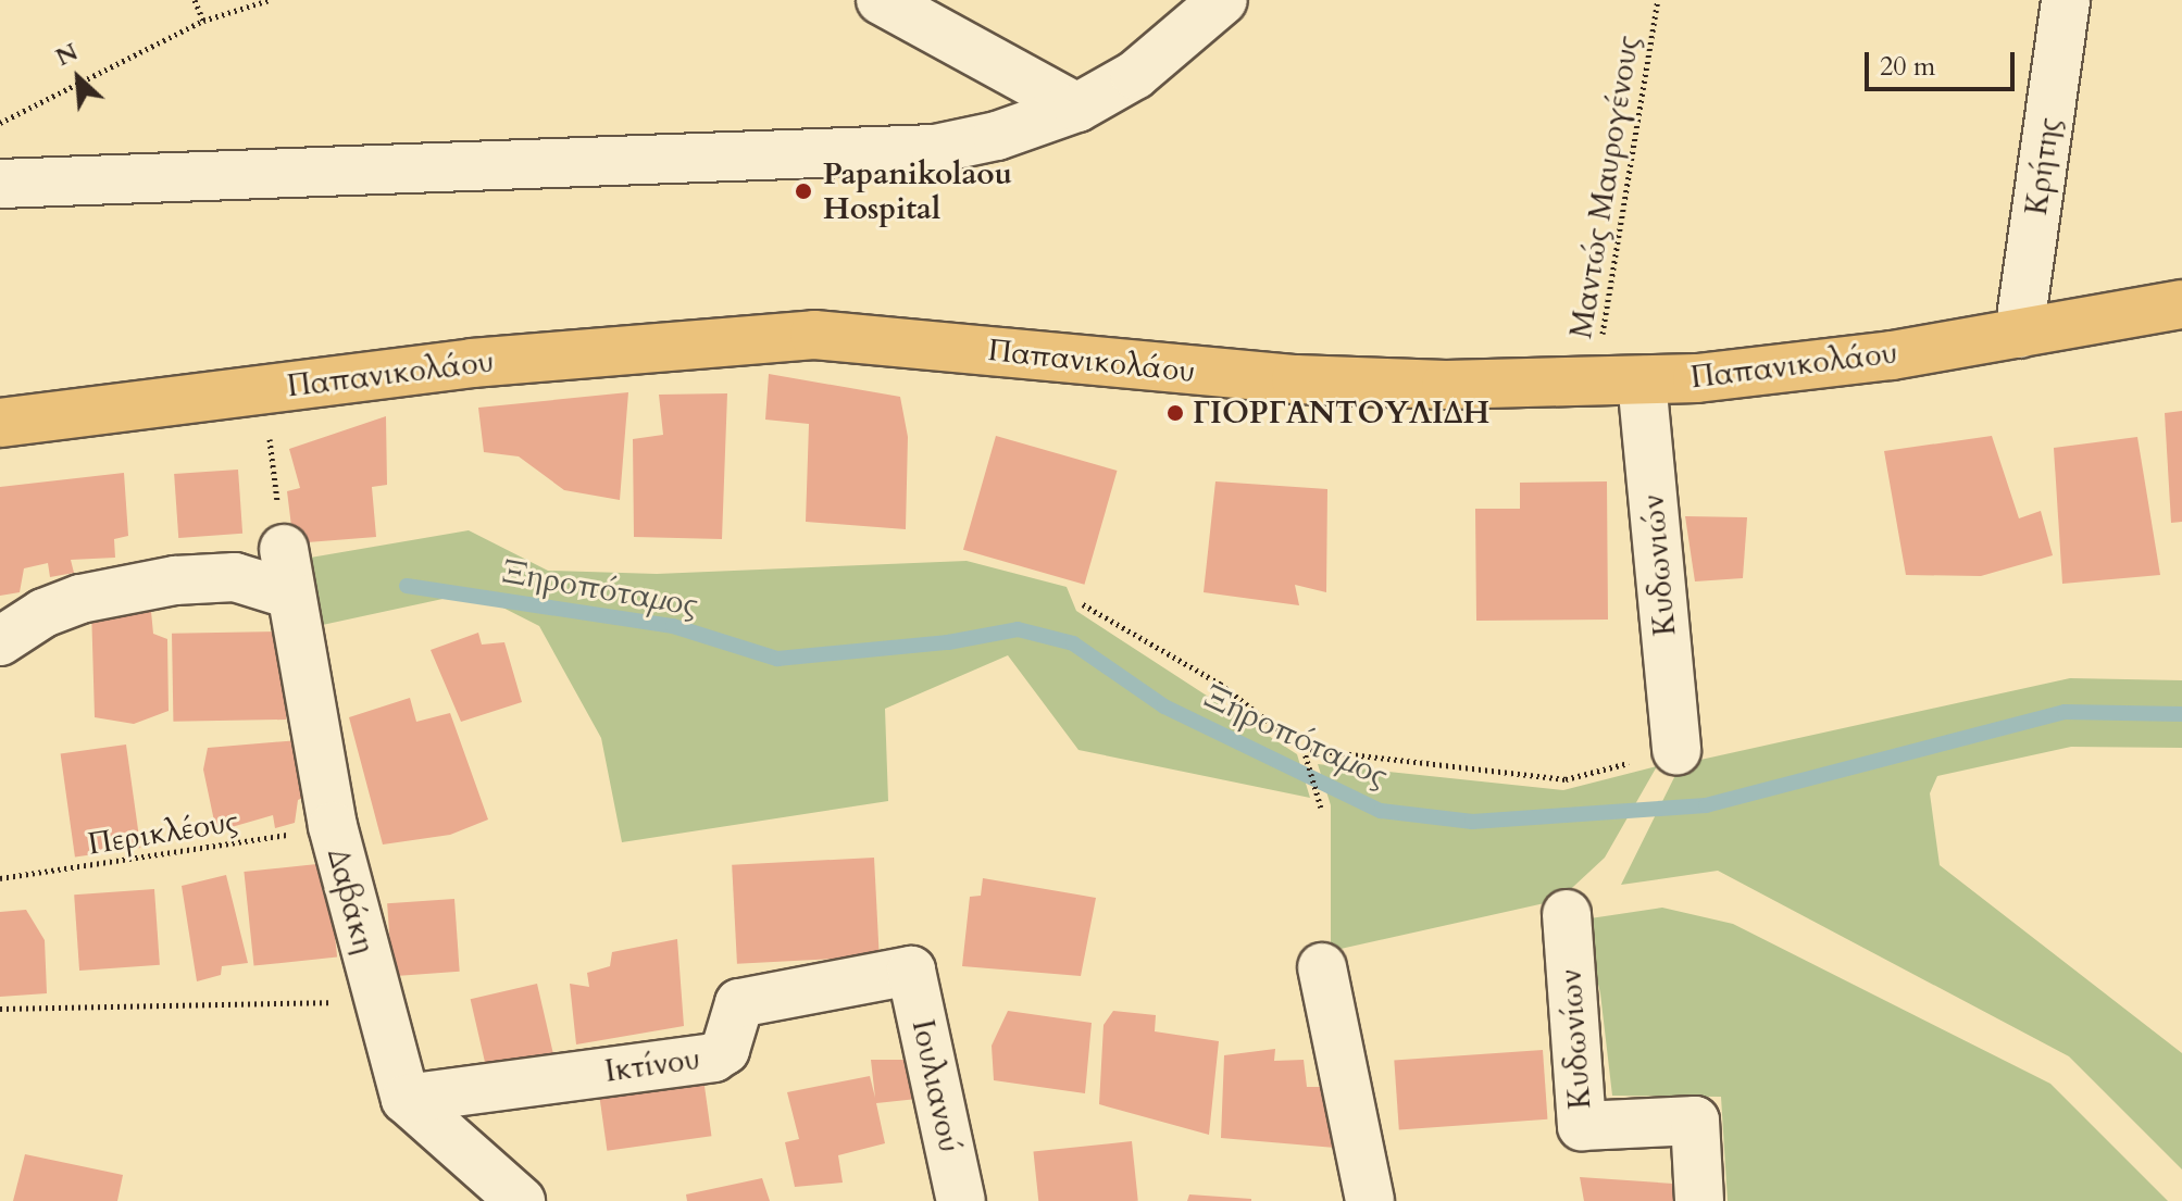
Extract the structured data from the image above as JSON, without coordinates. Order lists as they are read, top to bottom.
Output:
{
  "streets": {
    "main road": ["Παπανικολάου"],
    "street": [
      "Κρήτης",
      "Κυδωνιών",
      "Δαβάκη",
      "Κυδωνίων",
      "Ικτίνου",
      "Ιουλιανού"
    ],
    "path": ["Μαντώς Μαυρογένους", "Περικλέους"]
  },
  "crossings": [
    ["Κρήτης", "Παπανικολάου"],
    ["Μαντώς Μαυρογένους", "Παπανικολάου"],
    ["Παπανικολάου", "Κυδωνιών"],
    ["Περικλέους", "Δαβάκη"],
    ["Δαβάκη", "Ικτίνου"],
    ["Ικτίνου", "Ιουλιανού"]
  ],
  "water": ["Ξηροπόταμος"],
  "places": ["Papanikolaou Hospital", "ΓΙΟΡΓΑΝΤΟΥΛΙΔΗ"],
  "scale_bar": "20 m",
  "north": "top left"
}
